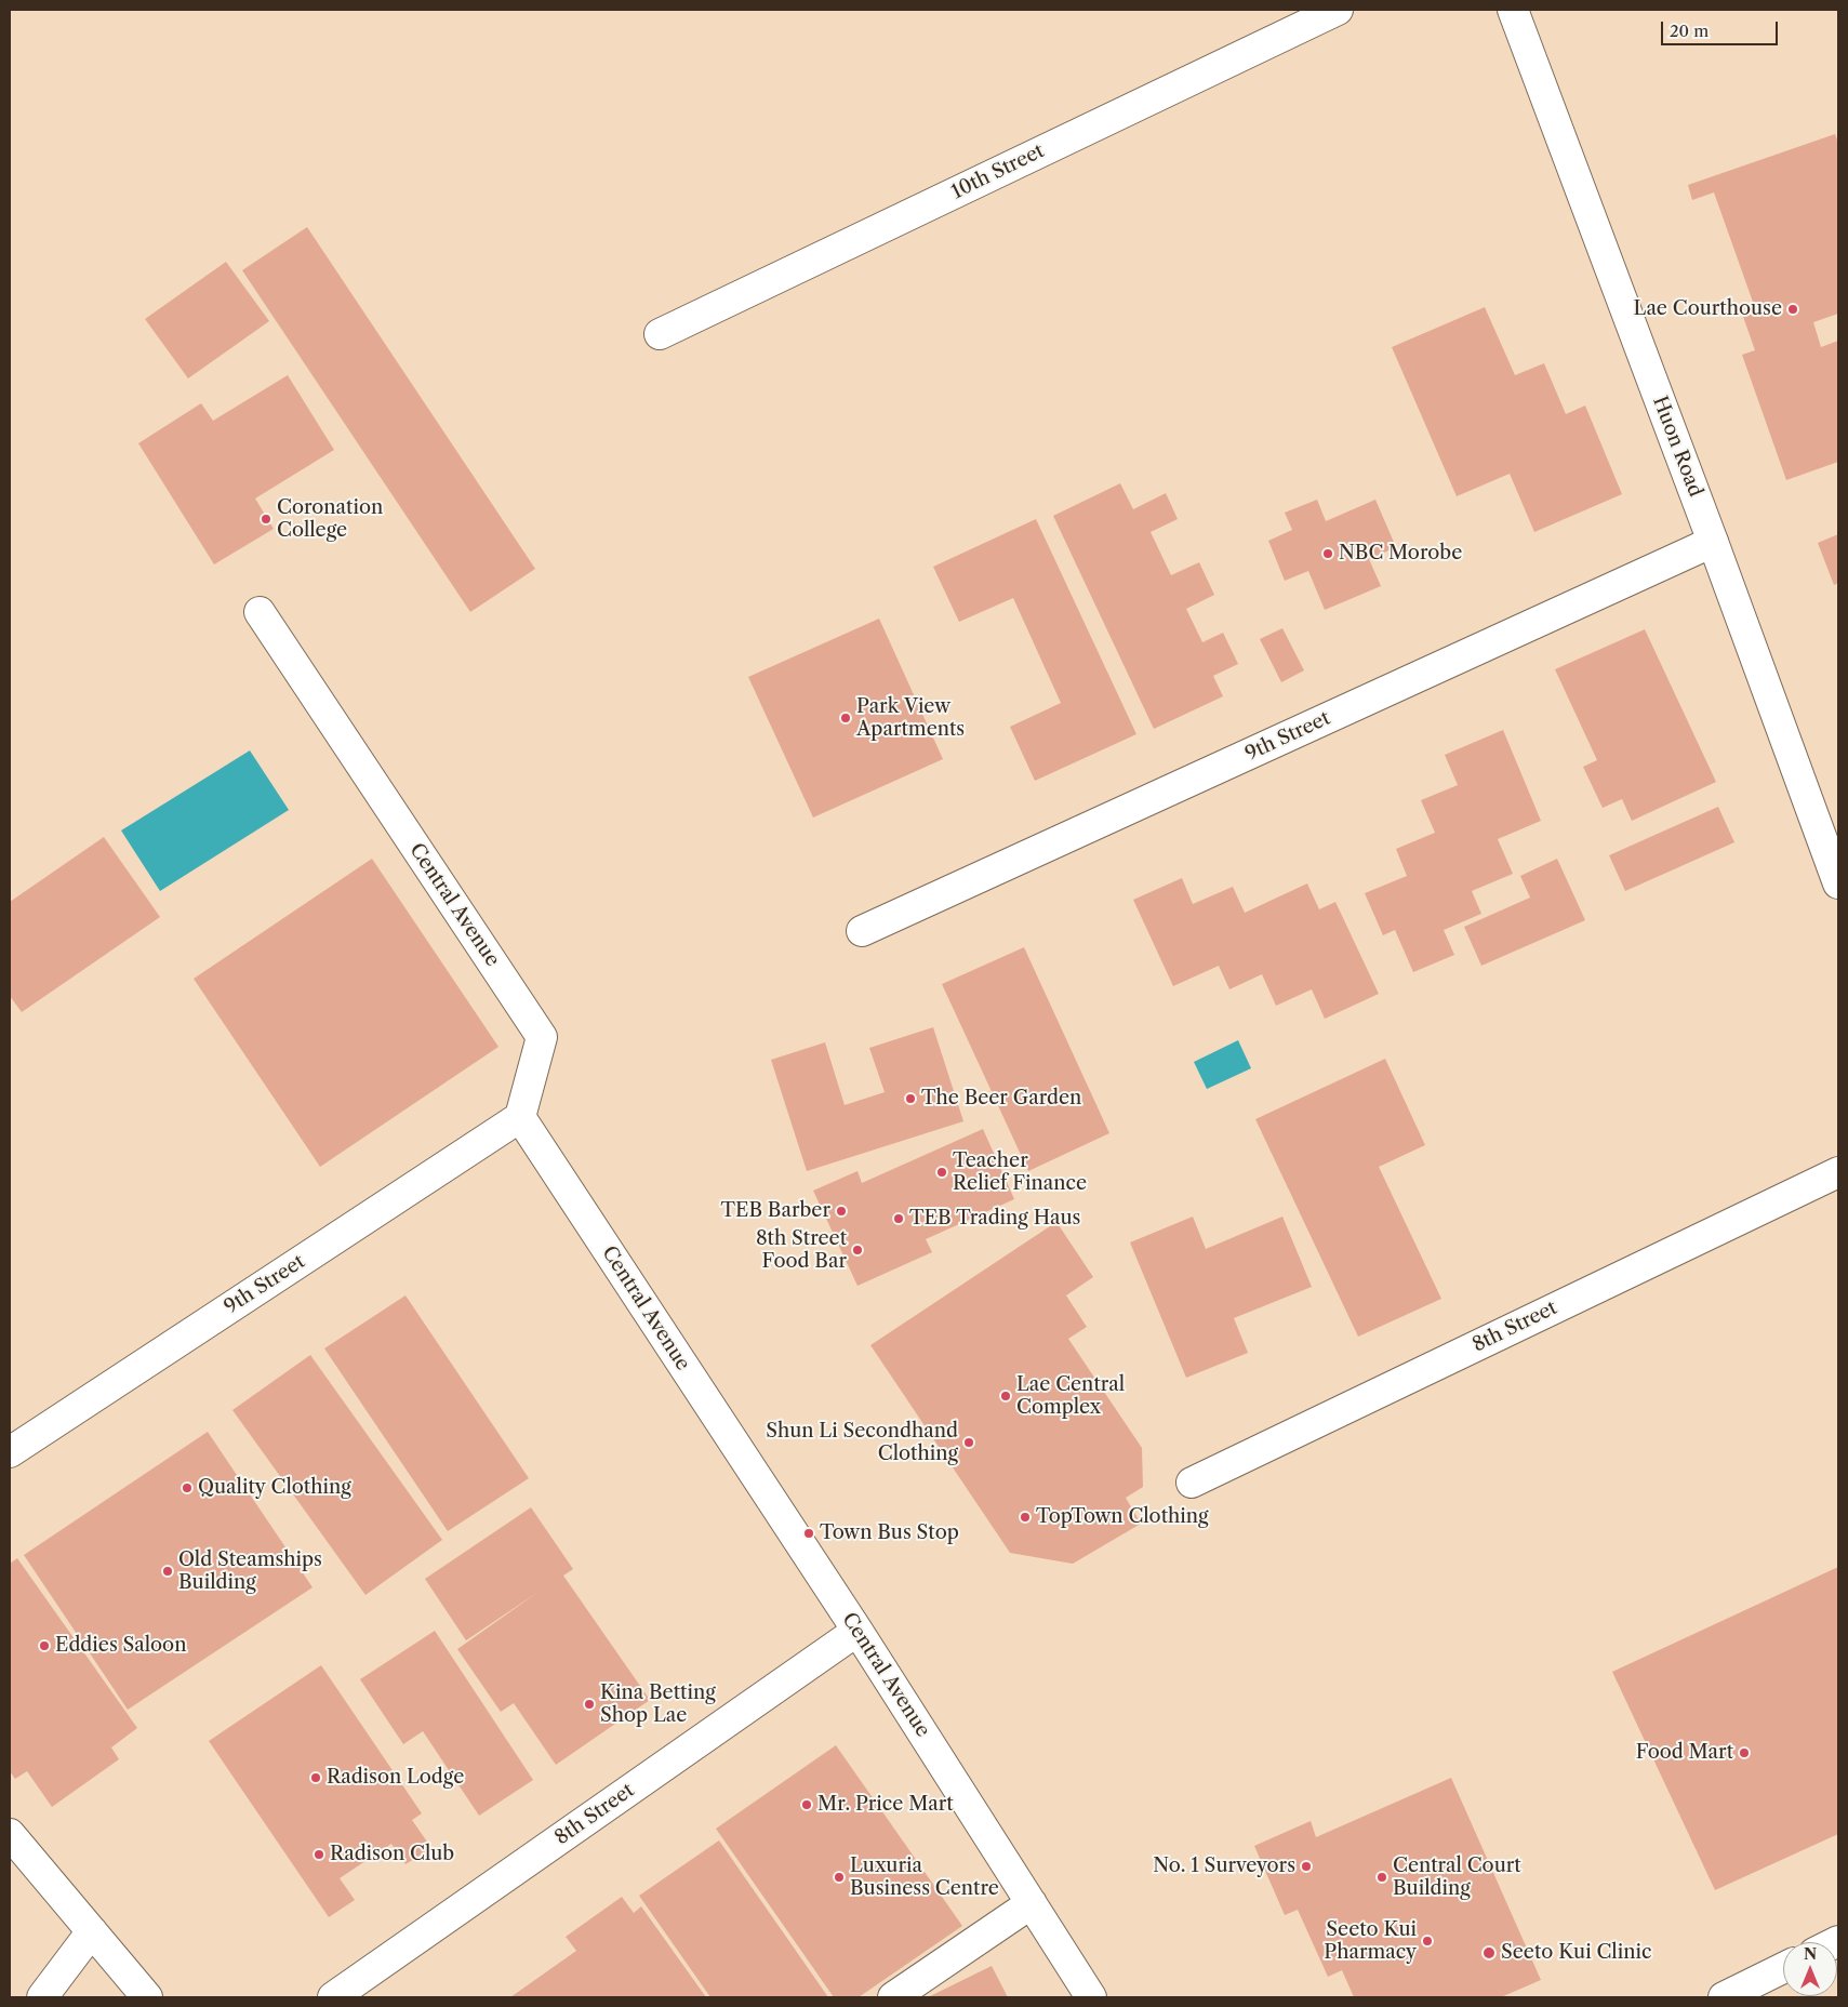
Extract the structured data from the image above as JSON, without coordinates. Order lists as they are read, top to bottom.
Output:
{
  "streets": {
    "street": [
      "10th Street",
      "Huon Road",
      "9th Street",
      "Central Avenue",
      "8th Street"
    ]
  },
  "crossings": [
    ["Huon Road", "9th Street"],
    ["9th Street", "Central Avenue"],
    ["Central Avenue", "8th Street"]
  ],
  "places": [
    "Lae Courthouse",
    "Coronation College",
    "NBC Morobe",
    "Park View Apartments",
    "The Beer Garden",
    "Teacher Relief Finance",
    "TEB Barber",
    "TEB Trading Haus",
    "8th Street Food Bar",
    "Lae Central Complex",
    "Shun Li Secondhand Clothing",
    "Quality Clothing",
    "TopTown Clothing",
    "Town Bus Stop",
    "Old Steamships Building",
    "Eddies Saloon",
    "Kina Betting Shop Lae",
    "Food Mart",
    "Radison Lodge",
    "Mr. Price Mart",
    "Radison Club",
    "No. 1 Surveyors",
    "Luxuria Business Centre",
    "Central Court Building",
    "Seeto Kui Pharmacy",
    "Seeto Kui Clinic"
  ],
  "scale_bar": "20 m",
  "north": "top"
}
